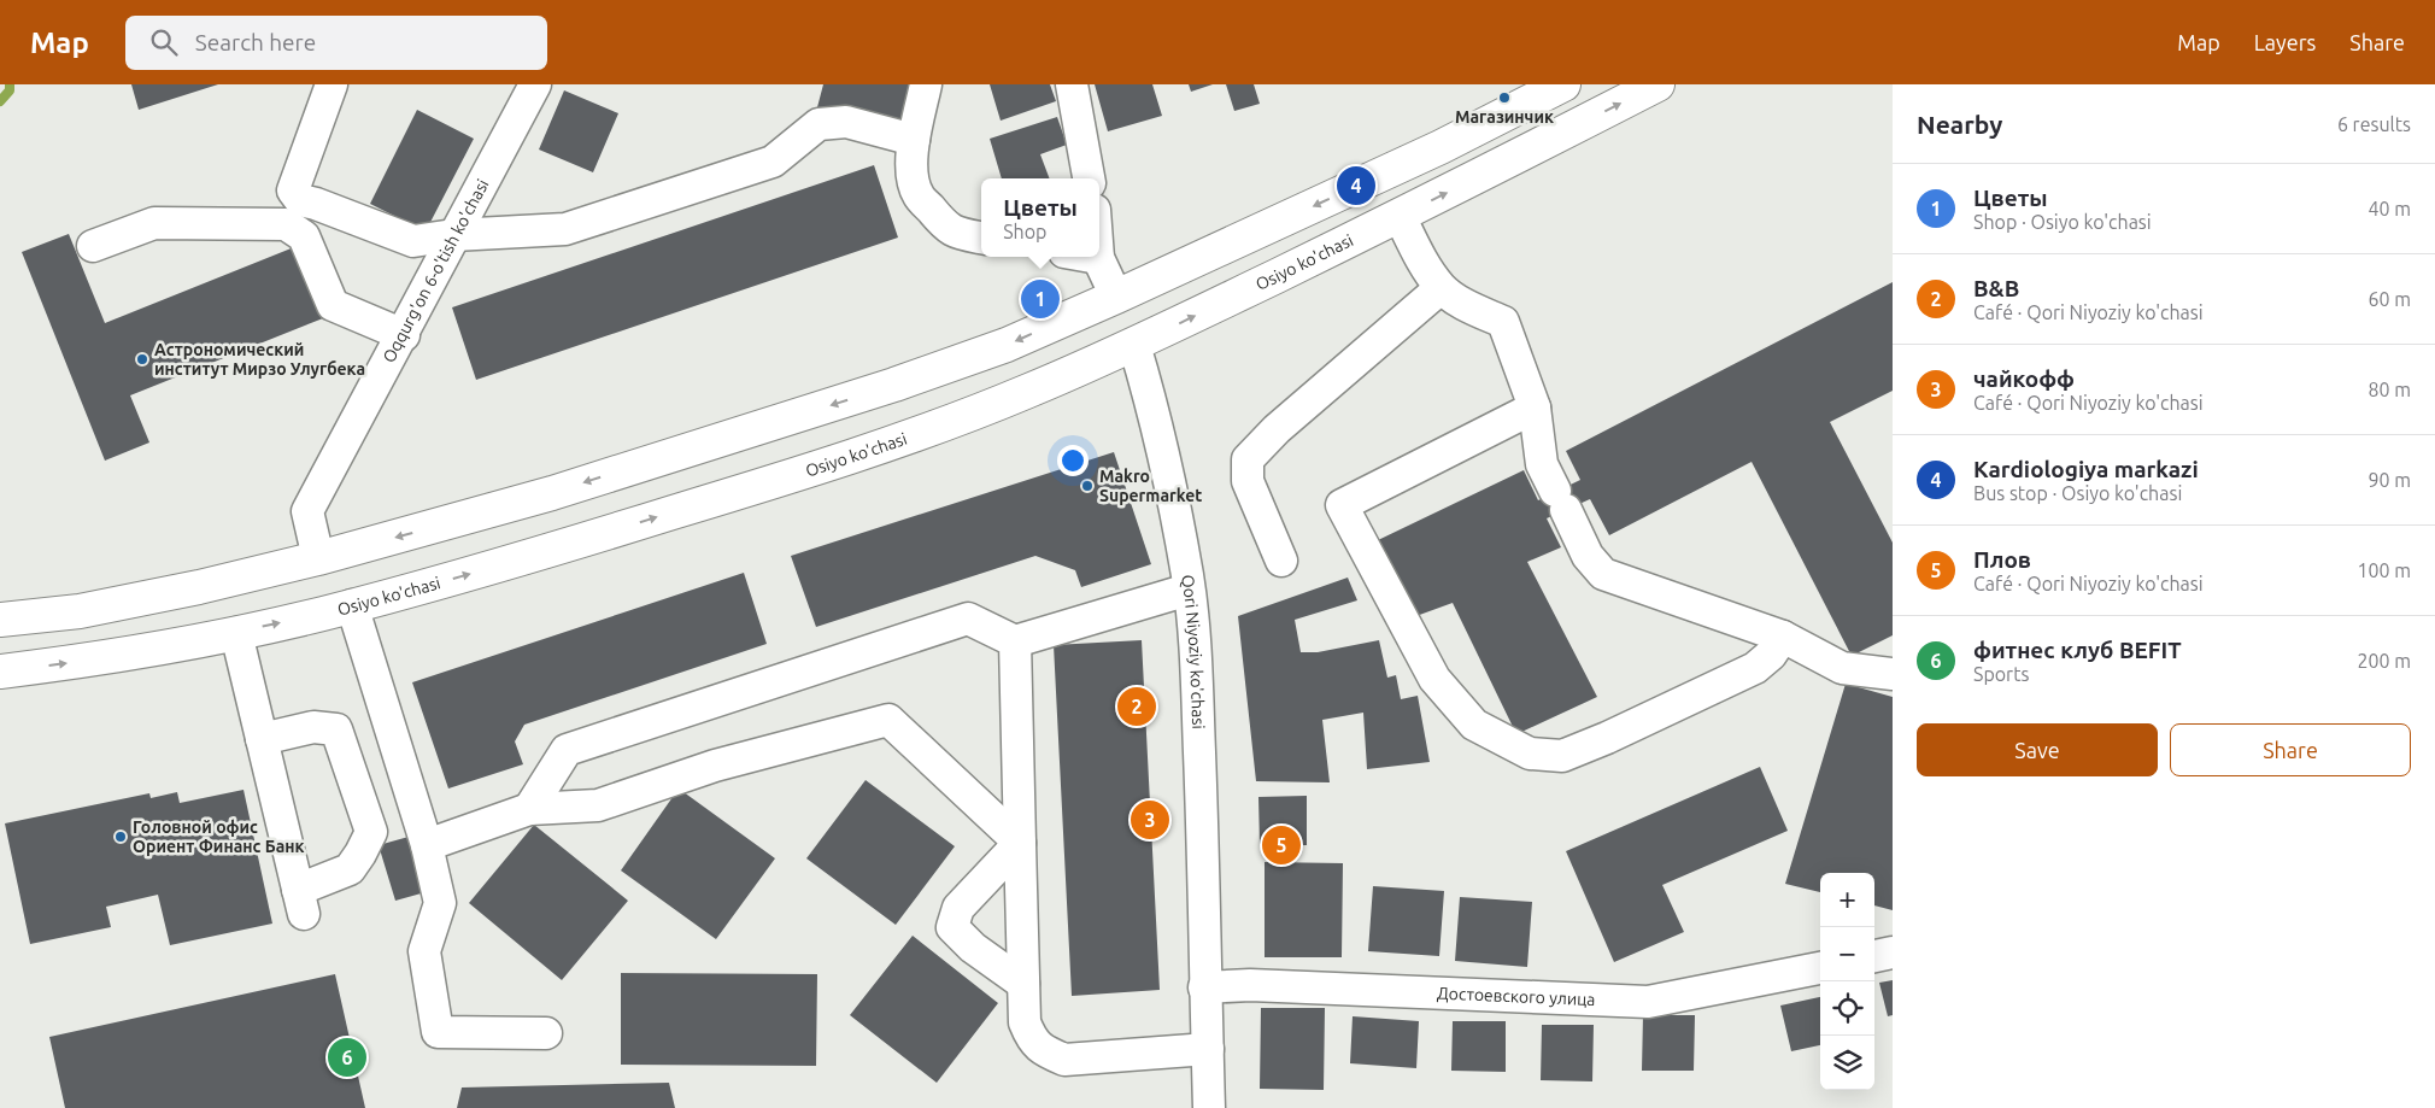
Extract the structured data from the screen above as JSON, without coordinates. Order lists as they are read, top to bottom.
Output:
{
  "streets": {
    "main road": ["Osiyo ko'chasi", "Qori Niyoziy ko'chasi"],
    "street": ["Oqqurg'on 6-o'tish ko'chasi", "Достоевского улица"]
  },
  "crossings": [
    ["Osiyo ko'chasi", "Qori Niyoziy ko'chasi"],
    ["Qori Niyoziy ko'chasi", "Достоевского улица"]
  ],
  "places": [
    "Магазинчик",
    "Астрономический институт Мирзо Улугбека",
    "Makro Supermarket",
    "Головной офис Ориент Финанс Банк"
  ],
  "page": {
    "header": "Map",
    "search": "Search here",
    "nav": ["Map", "Layers", "Share"],
    "heading": ["Nearby", "6 results"],
    "list": [
      {
        "mark": "1",
        "name": "Цветы",
        "note": "Shop · Osiyo ko'chasi",
        "value": "40 m"
      },
      {
        "mark": "2",
        "name": "B&B",
        "note": "Café · Qori Niyoziy ko'chasi",
        "value": "60 m"
      },
      {
        "mark": "3",
        "name": "чайкофф",
        "note": "Café · Qori Niyoziy ko'chasi",
        "value": "80 m"
      },
      {
        "mark": "4",
        "name": "Kardiologiya markazi",
        "note": "Bus stop · Osiyo ko'chasi",
        "value": "90 m"
      },
      {
        "mark": "5",
        "name": "Плов",
        "note": "Café · Qori Niyoziy ko'chasi",
        "value": "100 m"
      },
      {
        "mark": "6",
        "name": "фитнес клуб BEFIT",
        "note": "Sports",
        "value": "200 m"
      }
    ],
    "pins": [
      "4",
      "1",
      "2",
      "3",
      "5",
      "6"
    ],
    "popup": ["Цветы", "Shop"],
    "buttons": ["Save", "Share"],
    "map_buttons": ["+", "−"]
  }
}
